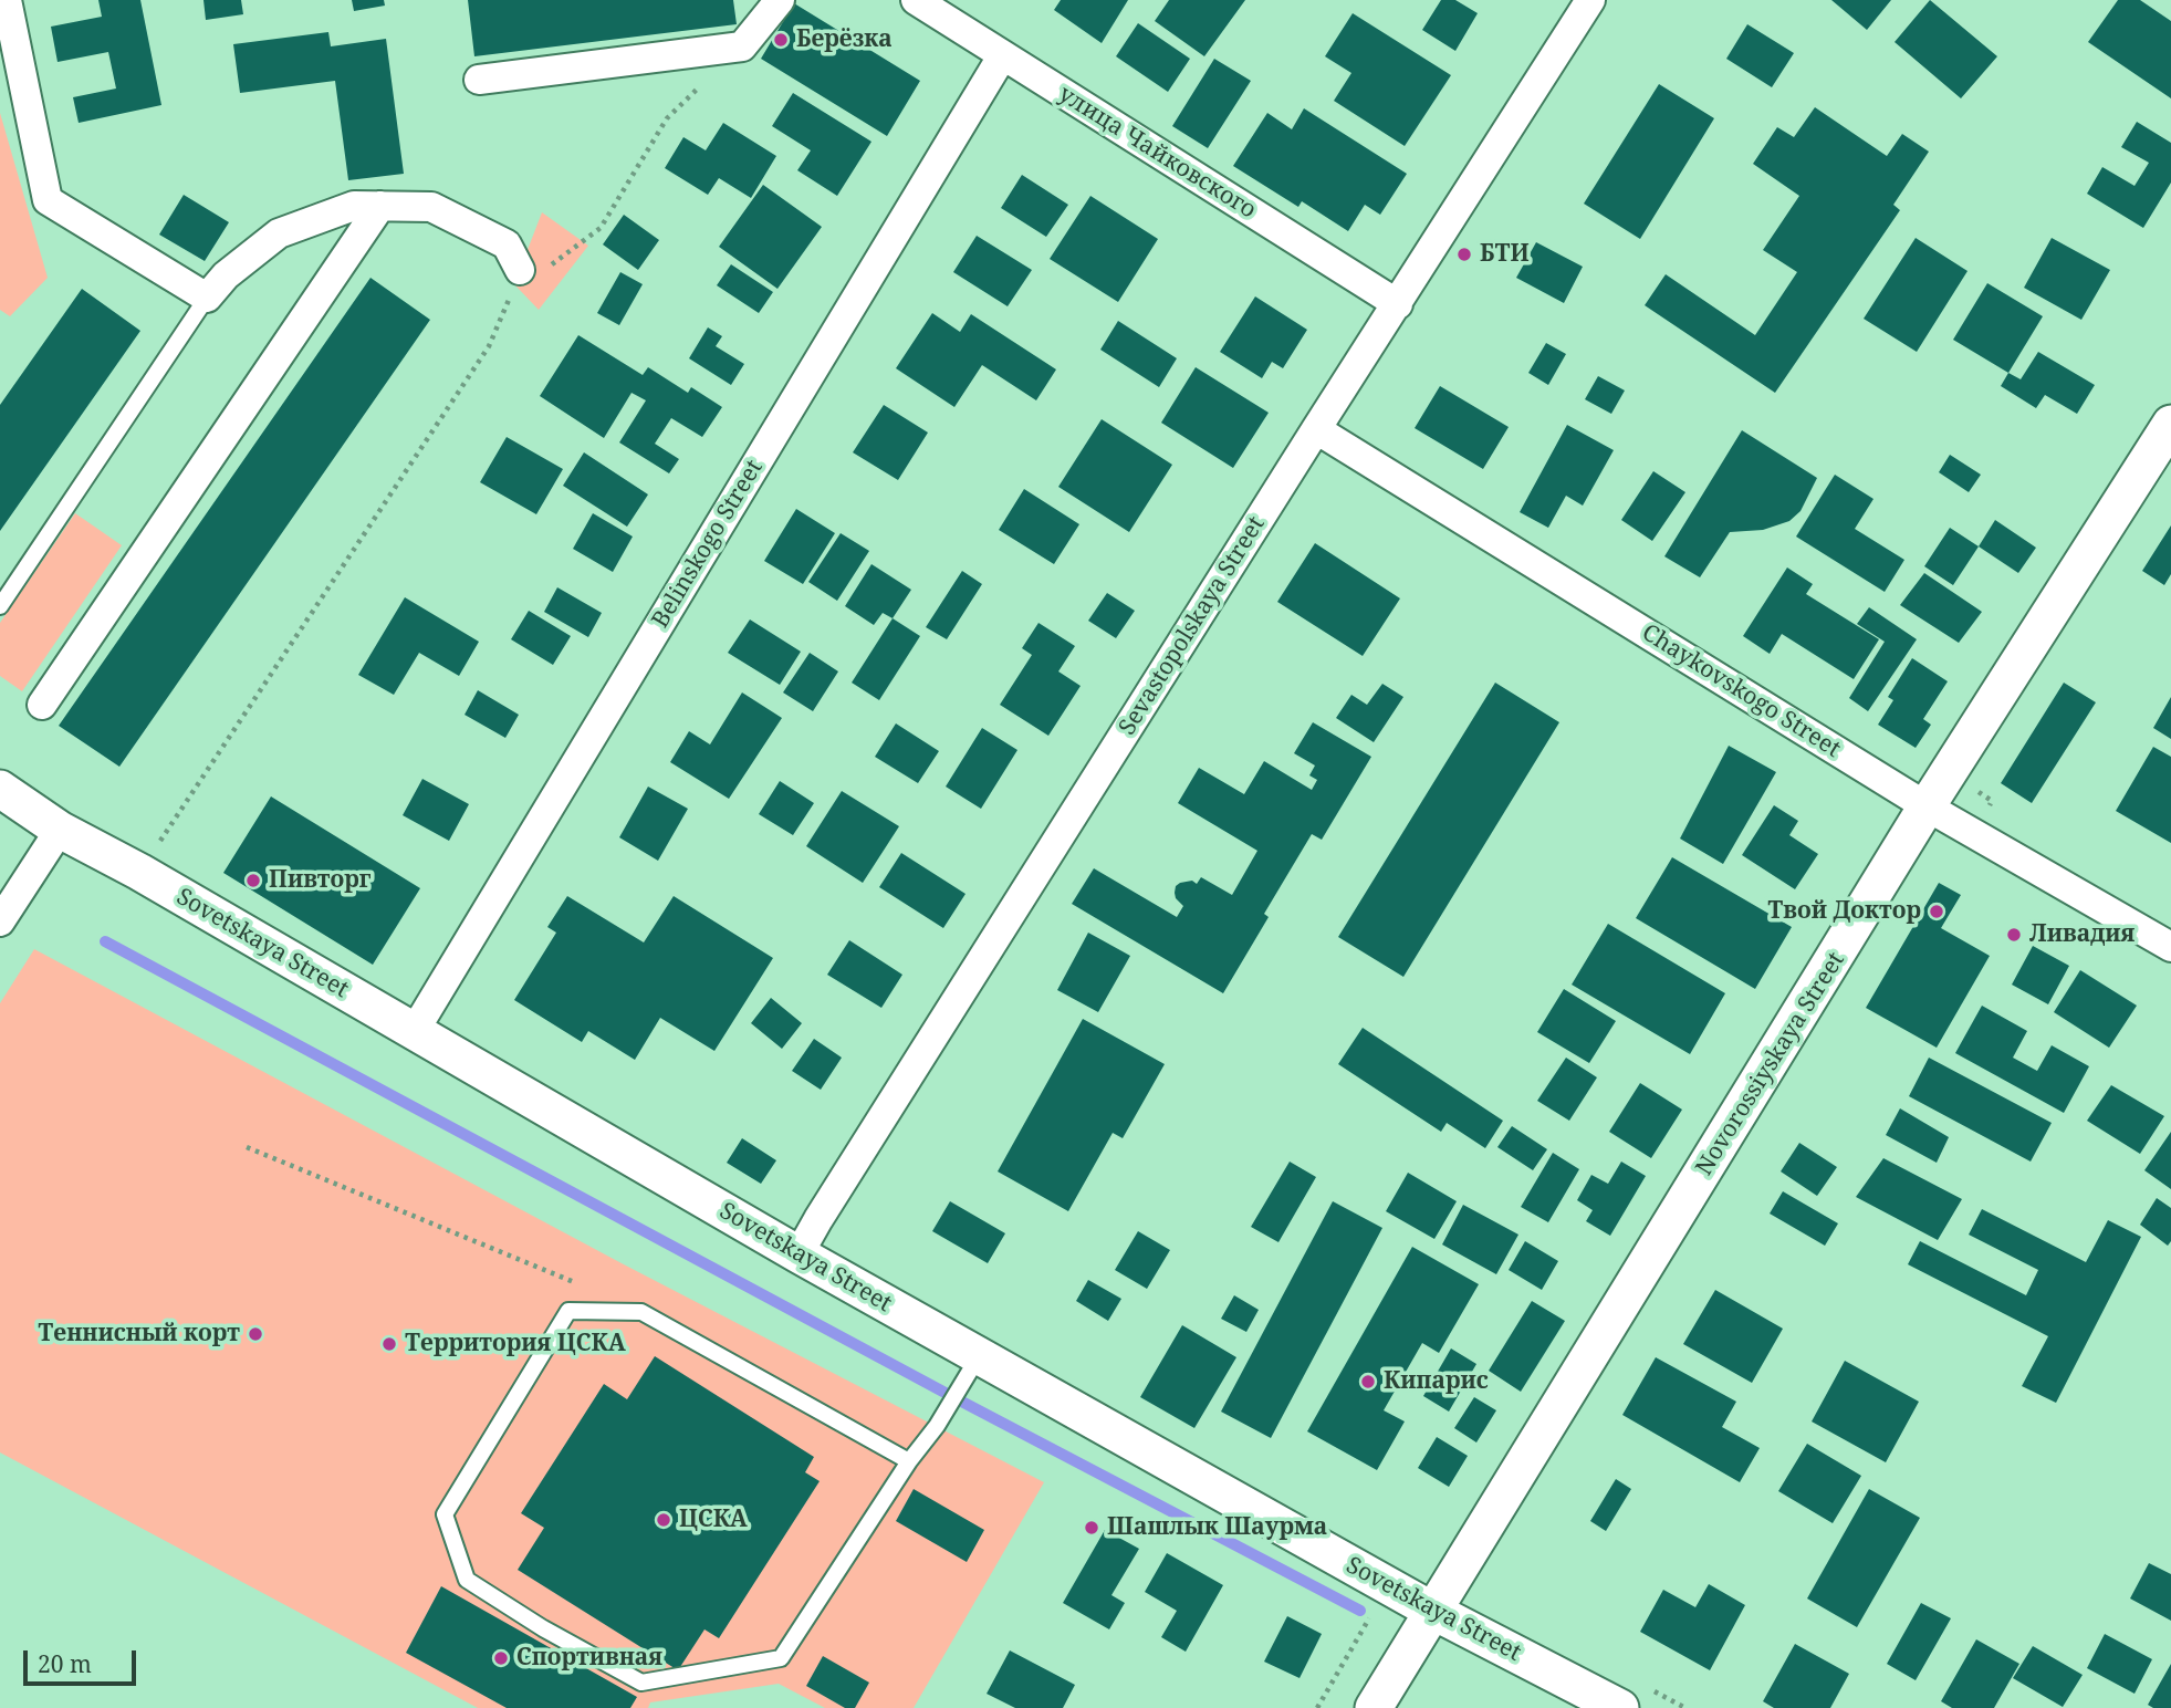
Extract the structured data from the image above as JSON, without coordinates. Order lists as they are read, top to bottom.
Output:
{
  "streets": {
    "street": [
      "улица Чайковского",
      "Belinskogo Street",
      "Sevastopolskaya Street",
      "Chaykovskogo Street",
      "Sovetskaya Street",
      "Novorossiyskaya Street"
    ]
  },
  "crossings": [
    ["улица Чайковского", "Belinskogo Street"],
    ["улица Чайковского", "Sevastopolskaya Street"],
    ["Belinskogo Street", "Sovetskaya Street"],
    ["Sevastopolskaya Street", "Chaykovskogo Street"],
    ["Sevastopolskaya Street", "Sovetskaya Street"],
    ["Chaykovskogo Street", "Novorossiyskaya Street"],
    ["Sovetskaya Street", "Novorossiyskaya Street"]
  ],
  "places": [
    "Берёзка",
    "БТИ",
    "Пивторг",
    "Твой Доктор",
    "Ливадия",
    "Теннисный корт",
    "Территория ЦСКА",
    "Кипарис",
    "ЦСКА",
    "Шашлык Шаурма",
    "Спортивная"
  ],
  "scale_bar": "20 m"
}
